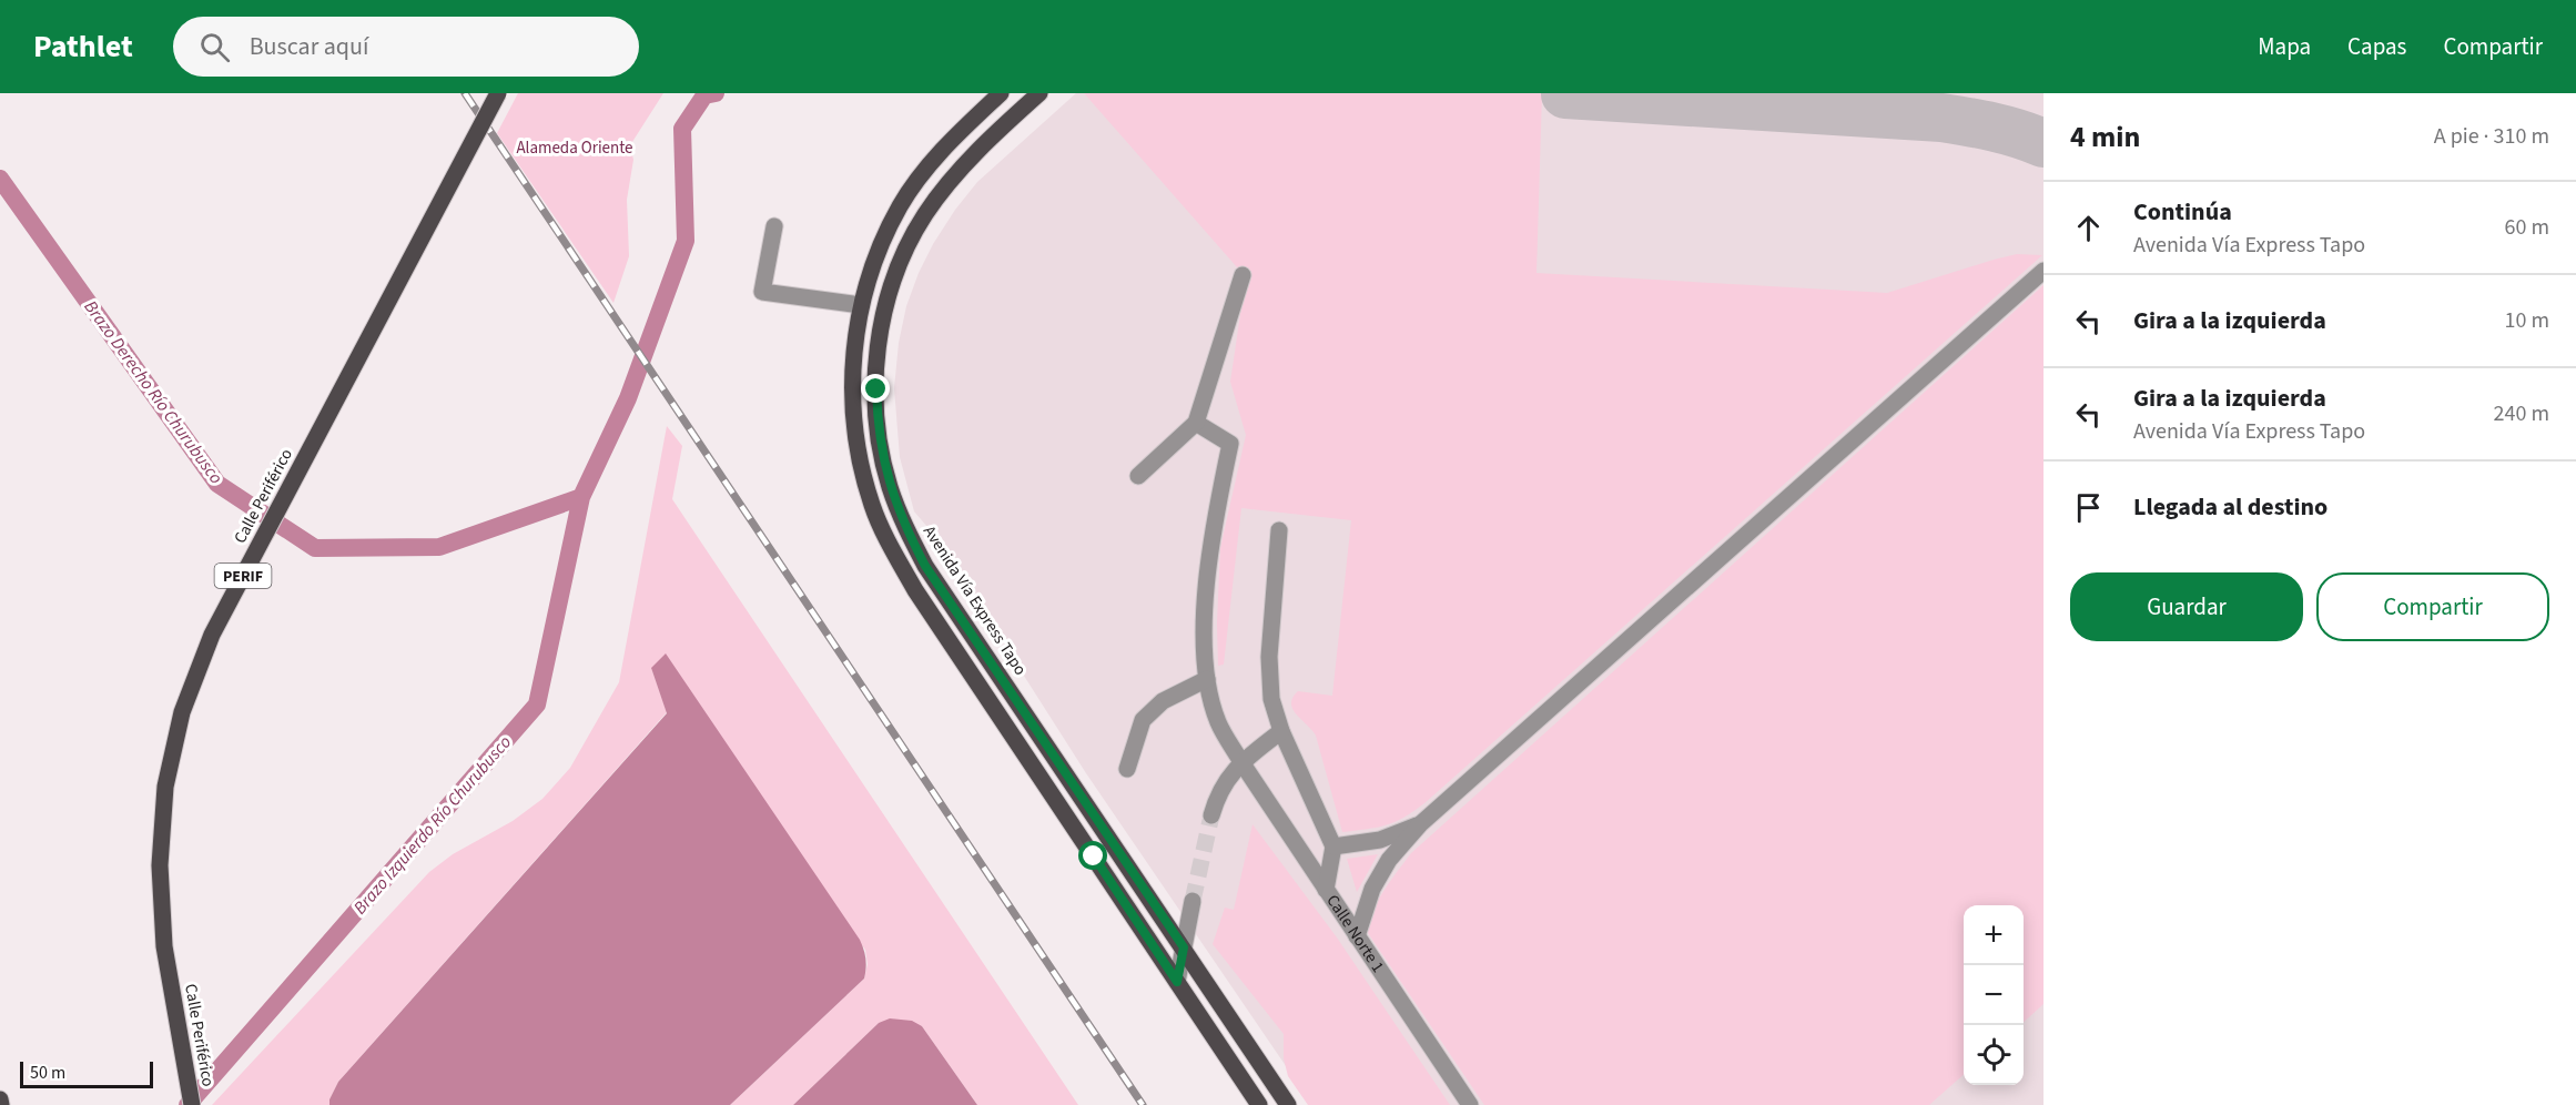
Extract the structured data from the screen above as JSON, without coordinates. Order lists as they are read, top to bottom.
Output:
{
  "streets": {
    "main road": ["Calle Periférico", "PERIF", "Avenida Vía Express Tapo"],
    "lane": ["Calle Norte 1"]
  },
  "water": ["Brazo Derecho Río Churubusco", "Brazo Izquierdo Río Churubusco"],
  "parks": ["Alameda Oriente"],
  "scale_bar": "50 m",
  "page": {
    "header": "Pathlet",
    "search": "Buscar aquí",
    "nav": ["Mapa", "Capas", "Compartir"],
    "heading": ["4 min", "A pie · 310 m"],
    "list": [
      ["Continúa", "Avenida Vía Express Tapo", "60 m"],
      ["Gira a la izquierda", "10 m"],
      ["Gira a la izquierda", "Avenida Vía Express Tapo", "240 m"],
      "Llegada al destino"
    ],
    "buttons": ["Guardar", "Compartir"],
    "map_buttons": ["+", "−"],
    "scale": "50 m"
  }
}
